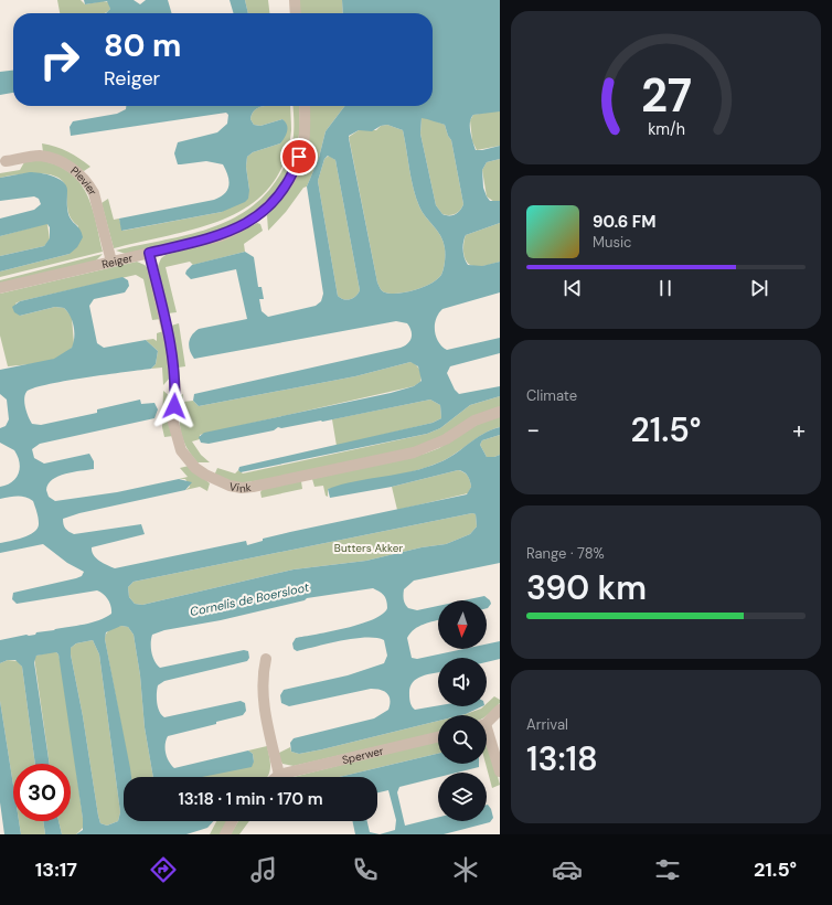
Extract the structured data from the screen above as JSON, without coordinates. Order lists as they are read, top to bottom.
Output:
{
  "streets": {
    "street": [
      "Plevier",
      "Reiger",
      "Vink",
      "Sperwer"
    ]
  },
  "crossings": [
    ["Plevier", "Reiger"],
    ["Reiger", "Vink"]
  ],
  "water": ["Cornelis de Boersloot"],
  "parks": ["Butters Akker"],
  "north": "bottom",
  "page": {
    "turn": ["80 m", "Reiger"],
    "song": ["90.6 FM", "Music"],
    "tile": [
      "Climate",
      ["Range · 78%", "390 km"],
      ["Arrival", "13:18"]
    ],
    "heat": ["−", "21.5°", "+"],
    "limit": "30",
    "trip": "13:18 · 1 min · 170 m",
    "tabs": ["13:17", "21.5°"],
    "gauge": ["27", "km/h"]
  }
}
